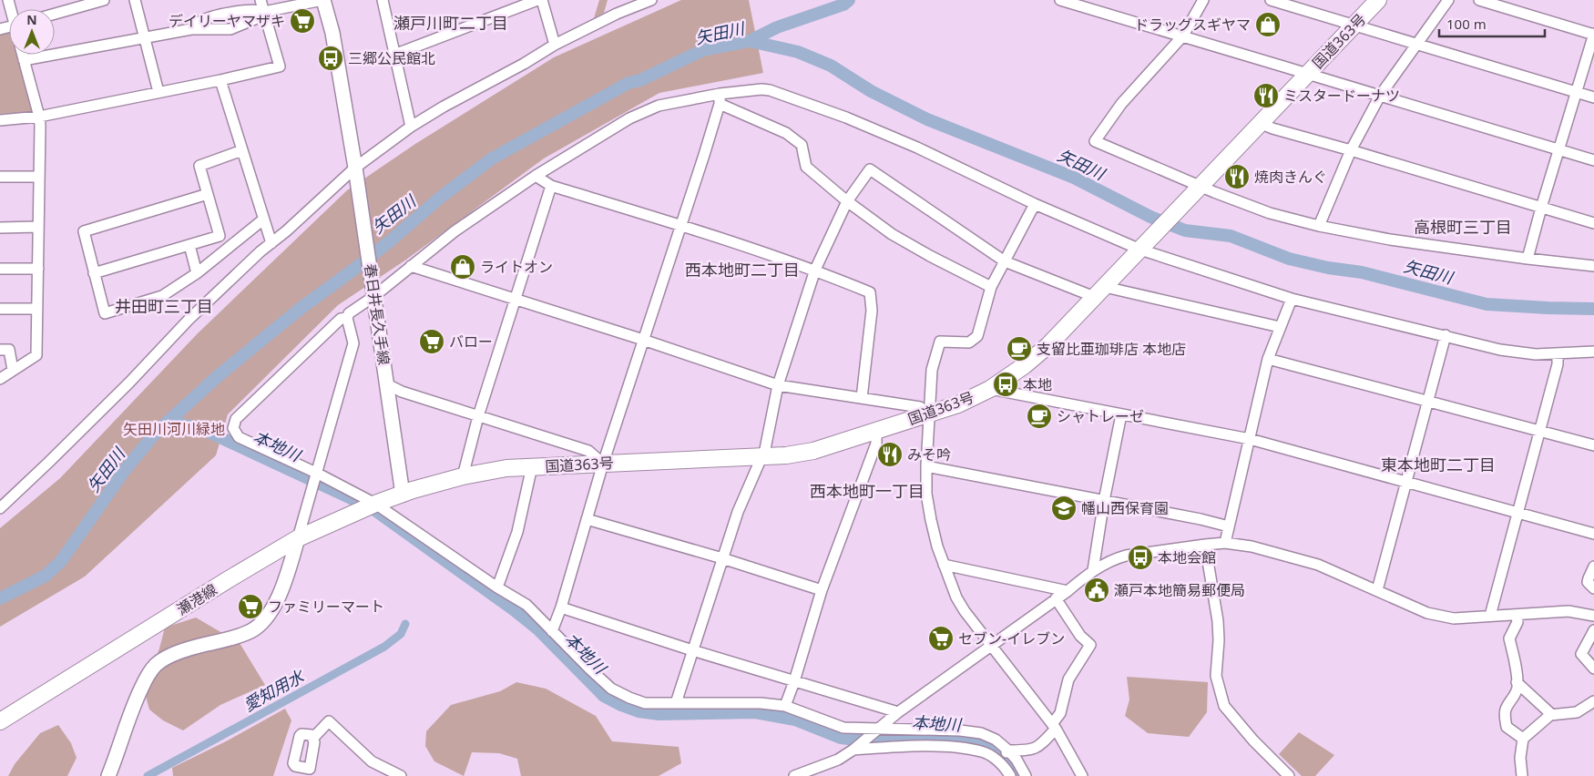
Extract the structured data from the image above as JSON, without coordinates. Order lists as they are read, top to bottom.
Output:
{
  "streets": {
    "highway": ["国道363号", "瀬港線"],
    "main road": ["春日井長久手線"]
  },
  "crossings": [
    ["国道363号", "春日井長久手線"],
    ["国道363号", "瀬港線"],
    ["春日井長久手線", "瀬港線"]
  ],
  "districts": [
    "瀬戸川町二丁目",
    "高根町三丁目",
    "西本地町二丁目",
    "井田町三丁目",
    "東本地町二丁目",
    "西本地町一丁目"
  ],
  "water": ["矢田川", "本地川", "愛知用水"],
  "parks": ["矢田川河川緑地"],
  "places": {
    "supermarket": [
      "デイリーヤマザキ",
      "バロー",
      "ファミリーマート",
      "セブン-イレブン"
    ],
    "shop": ["ドラッグスギヤマ", "ライトオン"],
    "bus stop": ["三郷公民館北", "本地", "本地会館"],
    "restaurant": ["ミスタードーナツ", "焼肉きんぐ", "みそ吟"],
    "cafe": ["支留比亜珈琲店 本地店", "シャトレーゼ"],
    "school or university": ["幡山西保育園"],
    "public building": ["瀬戸本地簡易郵便局"]
  },
  "scale_bar": "100 m",
  "north": "top"
}
